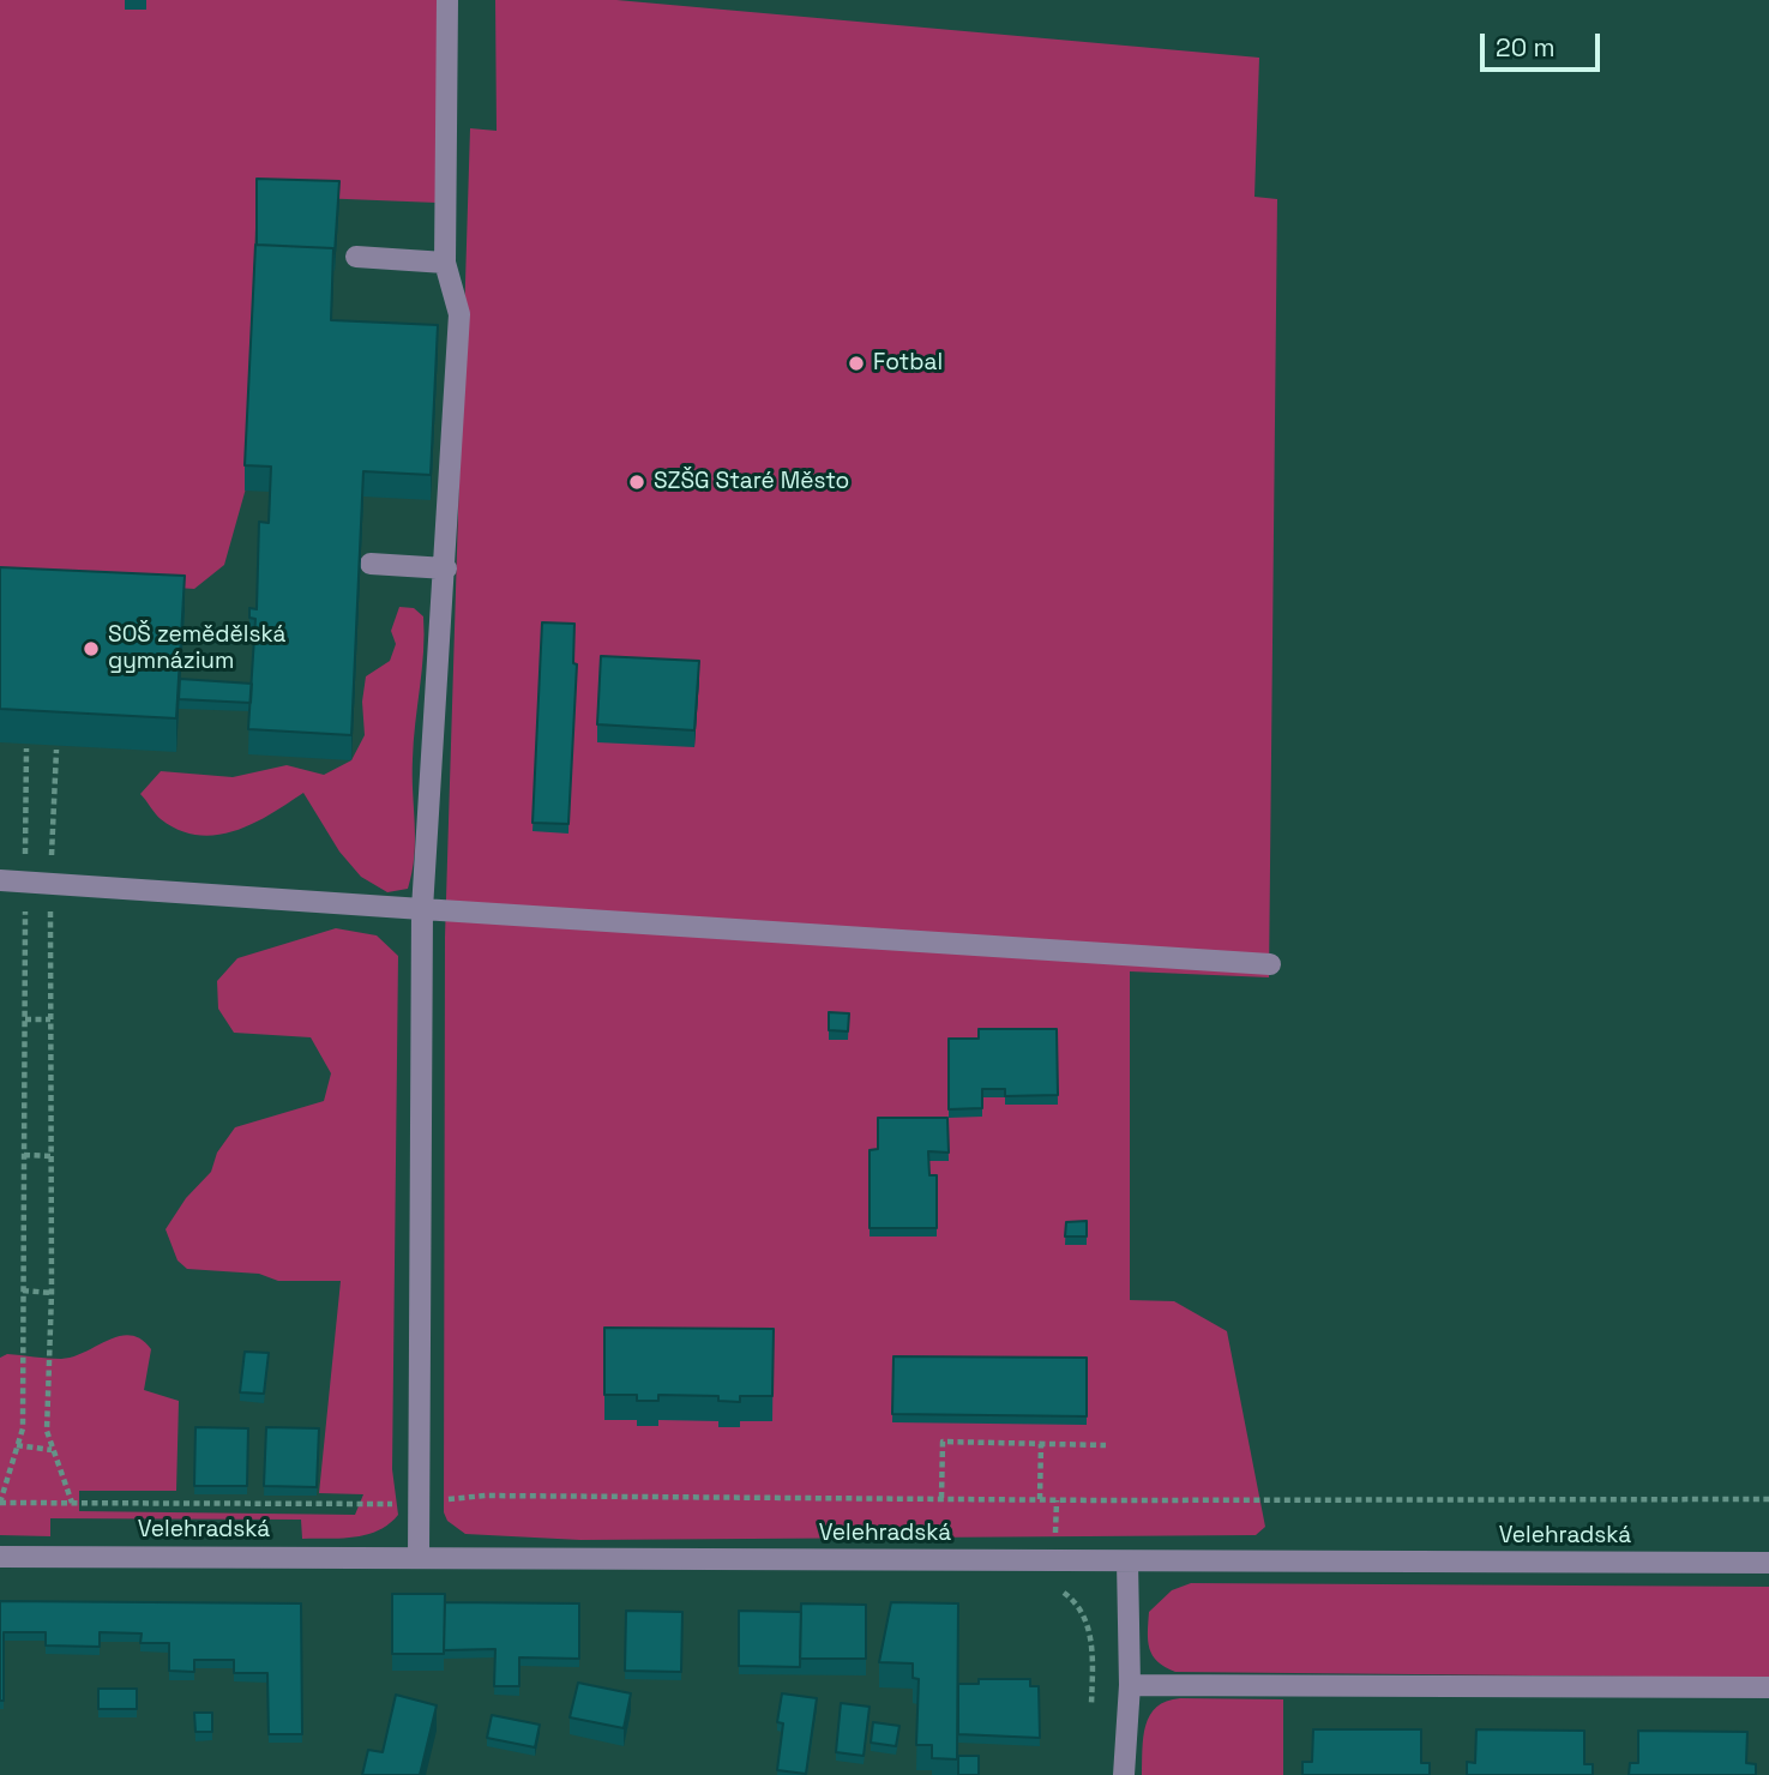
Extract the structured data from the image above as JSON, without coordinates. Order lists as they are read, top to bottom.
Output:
{
  "streets": {
    "street": ["Velehradská"]
  },
  "places": ["Fotbal", "SZŠG Staré Město", "SOŠ zemědělská gymnázium"],
  "scale_bar": "20 m"
}
